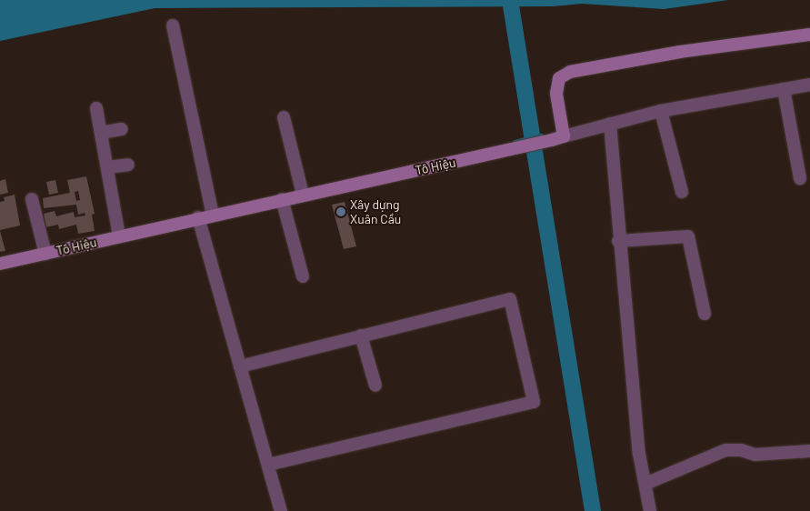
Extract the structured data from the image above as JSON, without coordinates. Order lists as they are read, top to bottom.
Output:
{
  "streets": {
    "main road": ["Tô Hiệu"]
  },
  "places": ["Xây dựng Xuân Cầu"]
}
